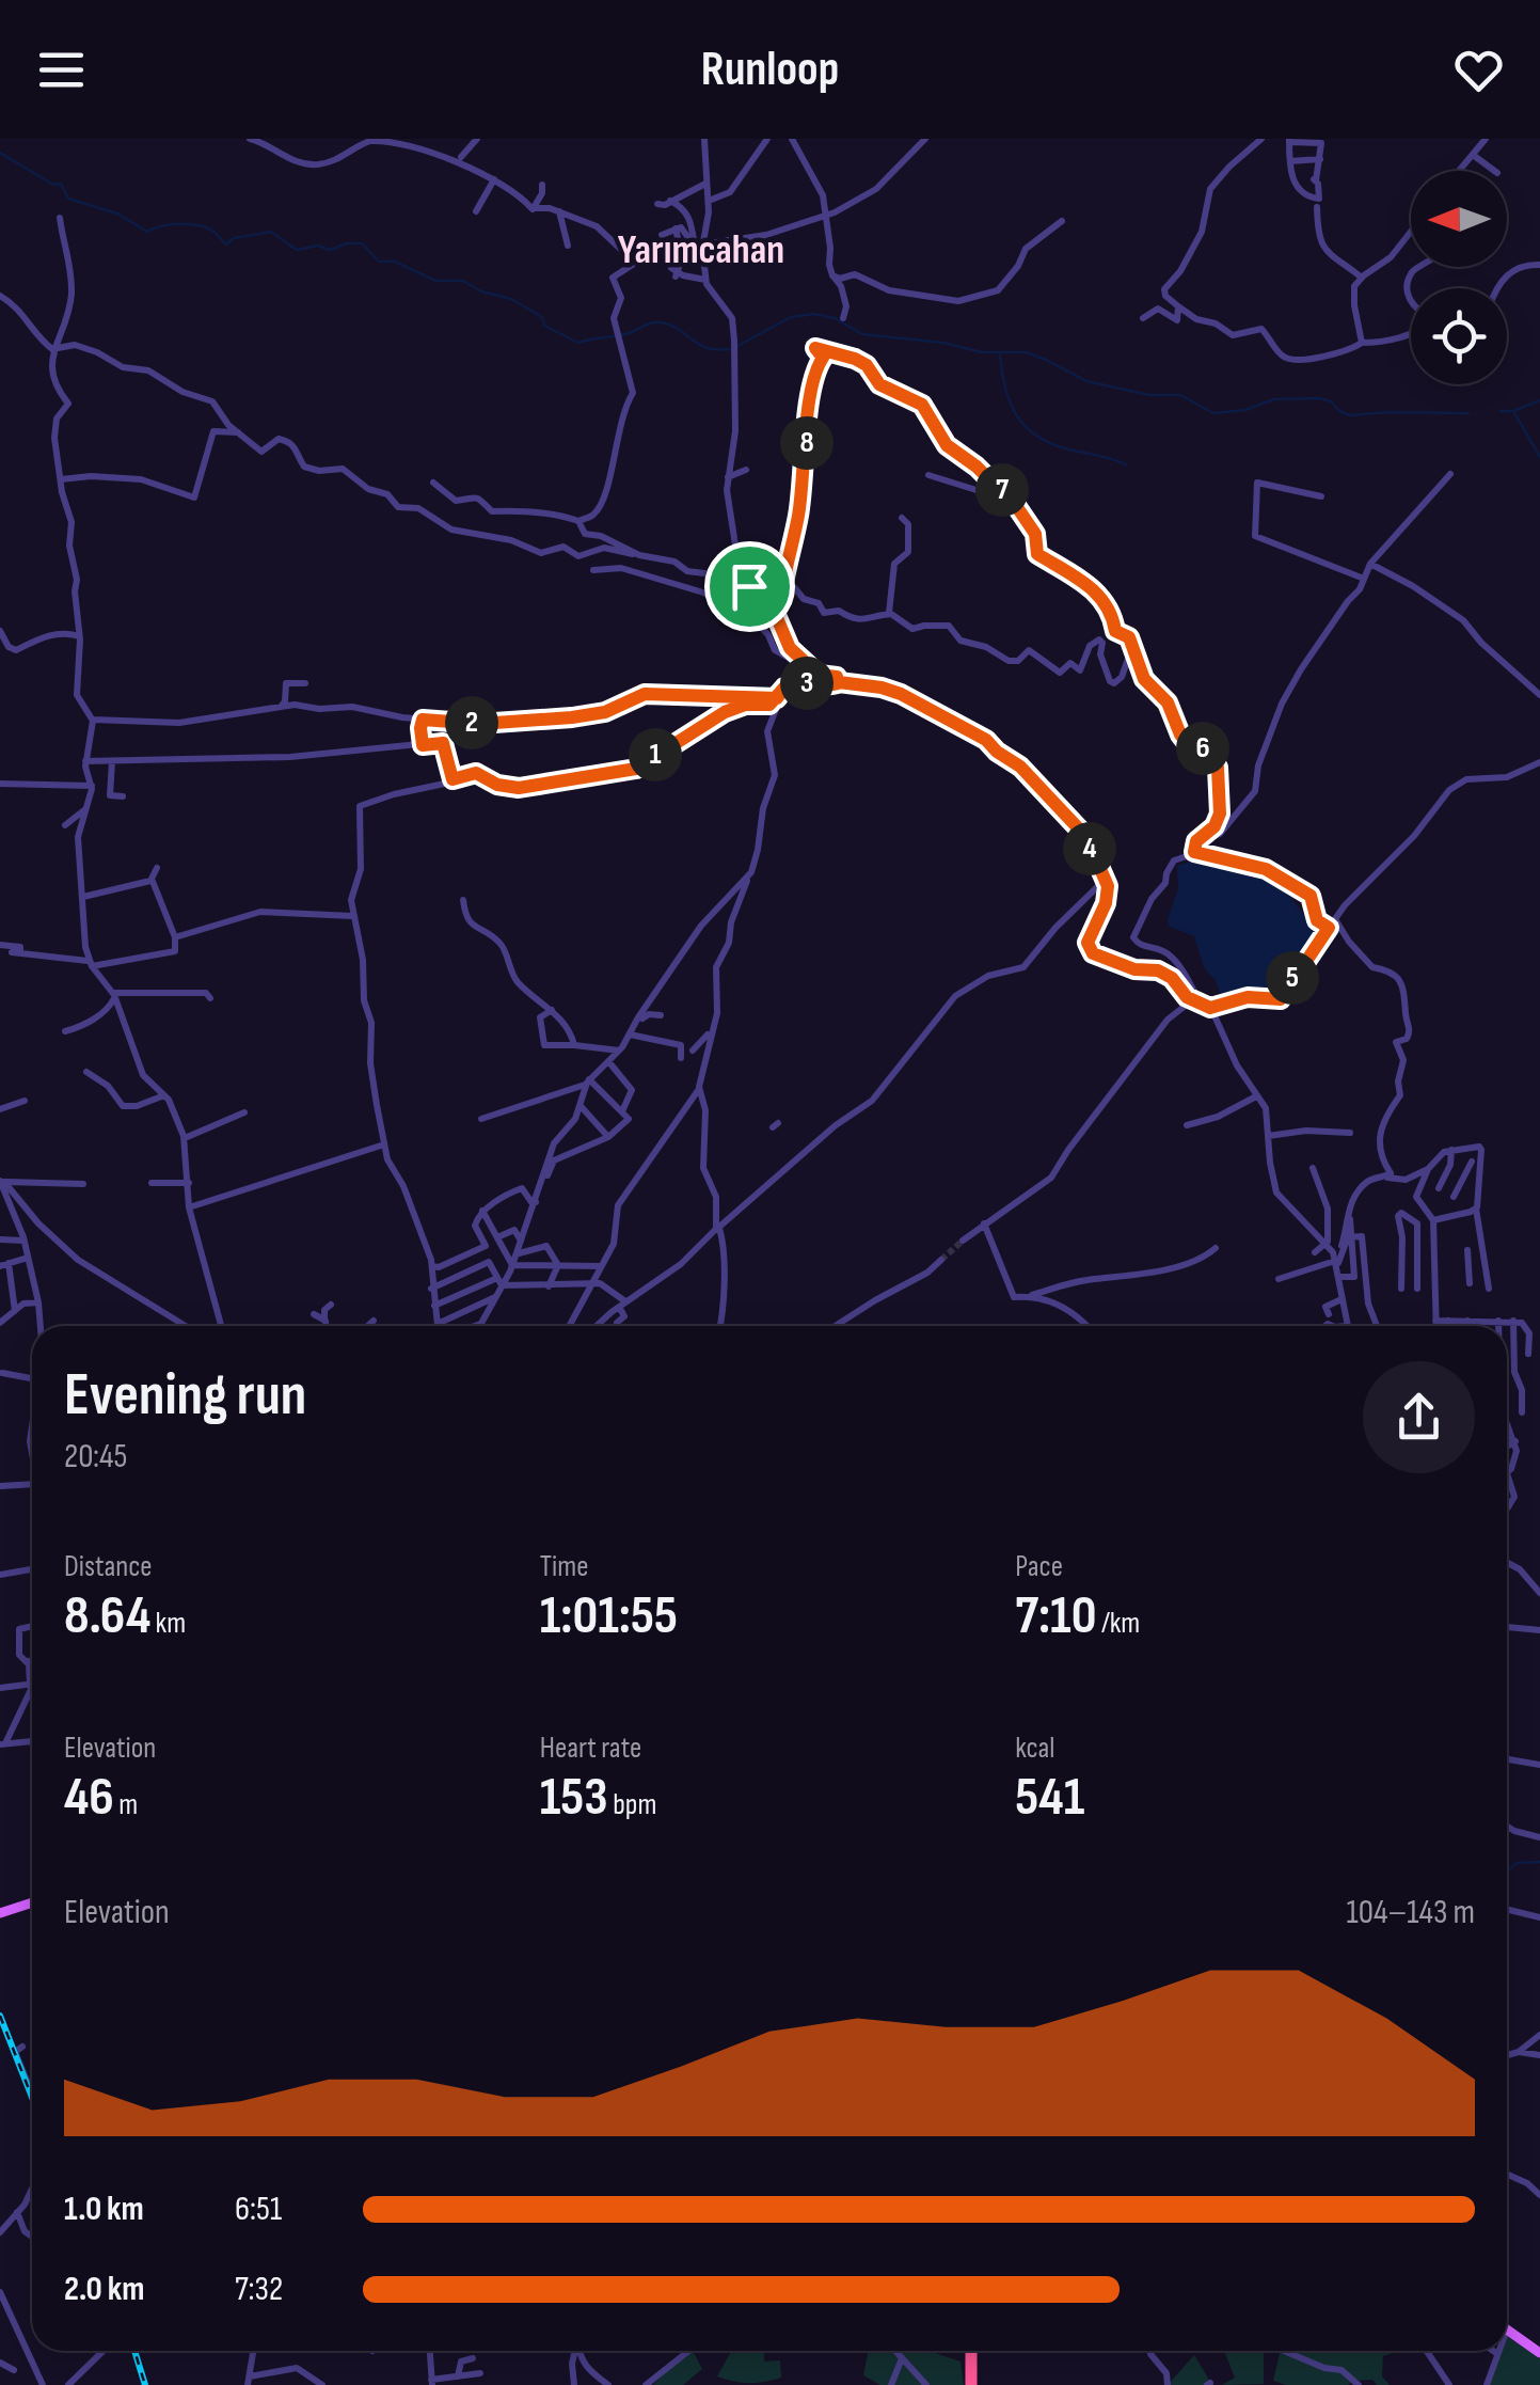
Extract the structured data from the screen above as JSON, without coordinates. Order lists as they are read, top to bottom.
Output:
{
  "districts": ["Yarımcahan"],
  "north": "left",
  "page": {
    "header": "Runloop",
    "pins": [
      "8",
      "7",
      "3",
      "2",
      "6",
      "1",
      "4",
      "5"
    ],
    "heading": ["Evening run", "20:45"],
    "stats": [
      ["Distance", "8.64 km"],
      ["Time", "1:01:55"],
      ["Pace", "7:10 /km"],
      ["Elevation", "46 m"],
      ["Heart rate", "153 bpm"],
      ["kcal", "541"]
    ],
    "chart": ["Elevation", "104–143 m"],
    "list": [
      {
        "name": "1.0 km",
        "note": "6:51"
      },
      {
        "name": "2.0 km",
        "note": "7:32"
      }
    ]
  }
}
